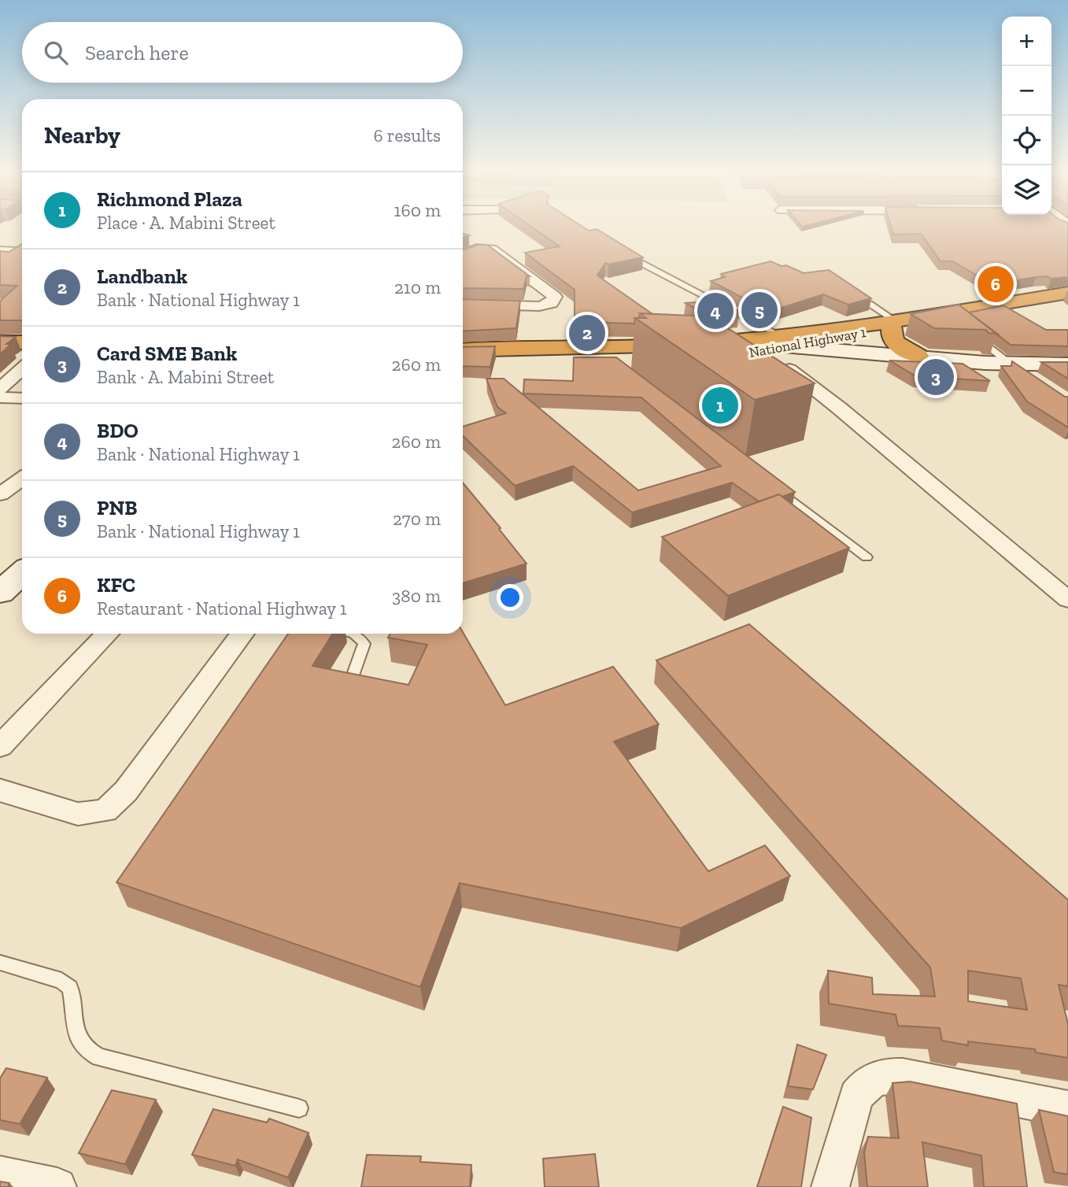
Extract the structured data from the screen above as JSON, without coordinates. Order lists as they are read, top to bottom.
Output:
{
  "streets": {
    "highway": ["National Highway 1"]
  },
  "page": {
    "map_buttons": ["+", "−"],
    "search": "Search here",
    "heading": ["Nearby", "6 results"],
    "list": [
      {
        "mark": "1",
        "name": "Richmond Plaza",
        "note": "Place · A. Mabini Street",
        "value": "160 m"
      },
      {
        "mark": "2",
        "name": "Landbank",
        "note": "Bank · National Highway 1",
        "value": "210 m"
      },
      {
        "mark": "3",
        "name": "Card SME Bank",
        "note": "Bank · A. Mabini Street",
        "value": "260 m"
      },
      {
        "mark": "4",
        "name": "BDO",
        "note": "Bank · National Highway 1",
        "value": "260 m"
      },
      {
        "mark": "5",
        "name": "PNB",
        "note": "Bank · National Highway 1",
        "value": "270 m"
      },
      {
        "mark": "6",
        "name": "KFC",
        "note": "Restaurant · National Highway 1",
        "value": "380 m"
      }
    ],
    "pins": [
      "6",
      "5",
      "4",
      "2",
      "3",
      "1"
    ]
  }
}
